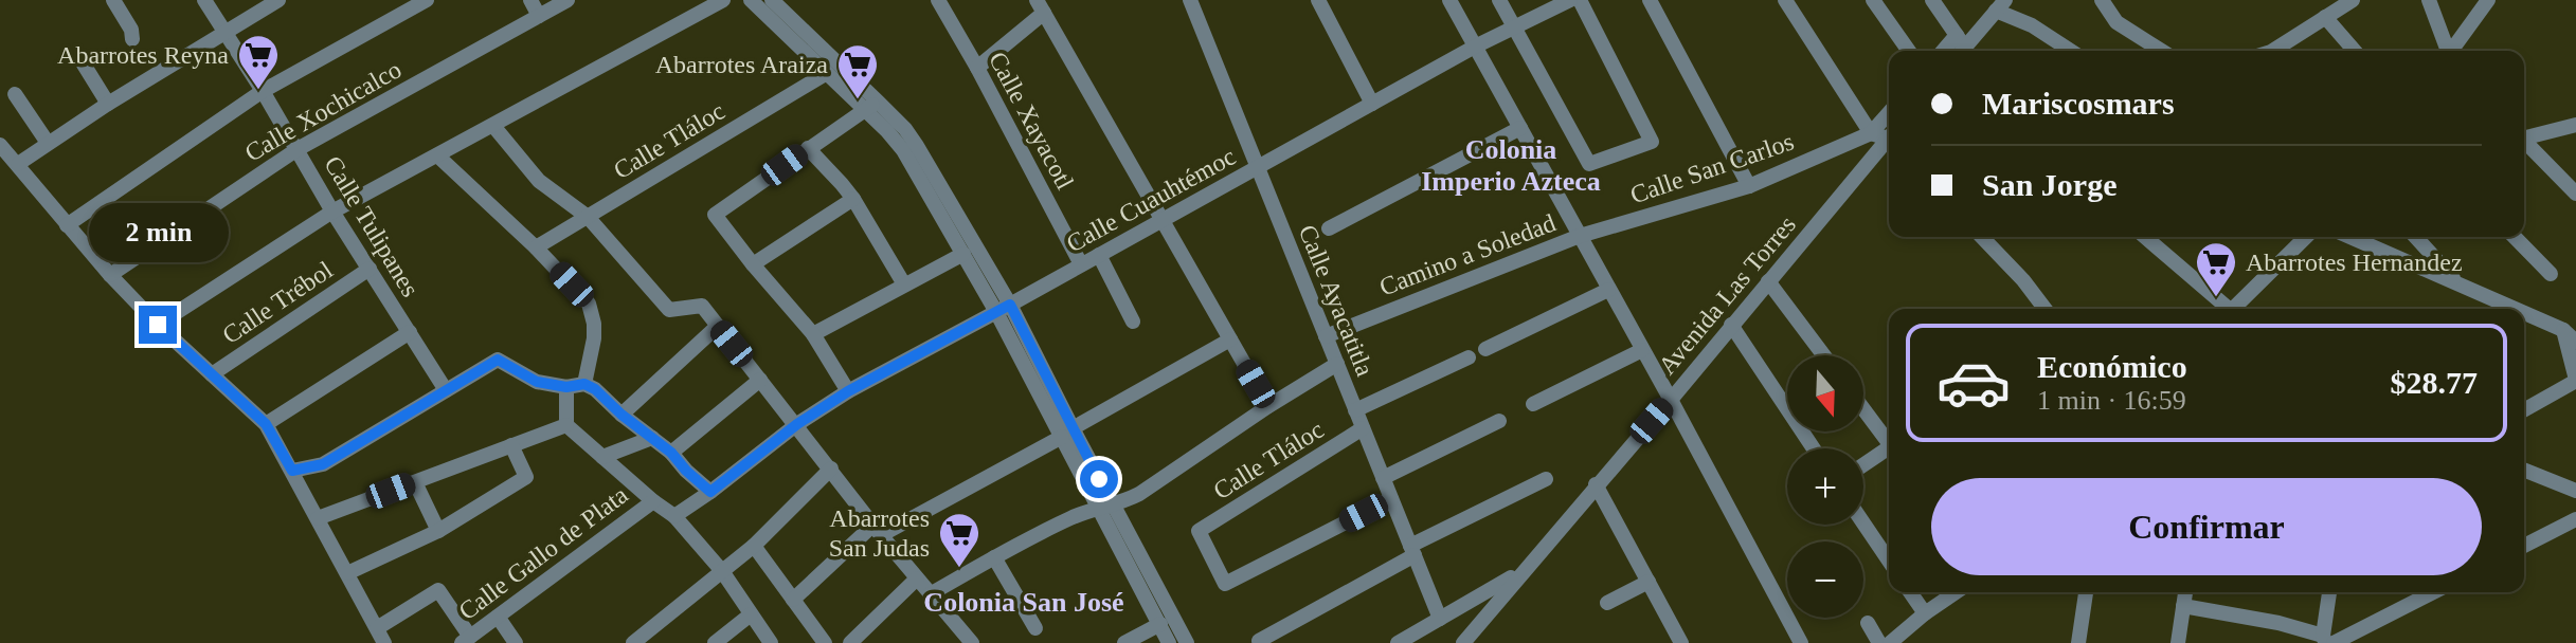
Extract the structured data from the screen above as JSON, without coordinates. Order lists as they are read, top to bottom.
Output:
{
  "streets": {
    "street": [
      "Calle Xochicalco",
      "Calle Xayacotl",
      "Calle Tláloc",
      "Calle San Carlos",
      "Calle Cuauhtémoc",
      "Calle Tulipanes",
      "Camino a Soledad",
      "Avenida Las Torres",
      "Calle Ayacatitla",
      "Calle Trébol",
      "Calle Gallo de Plata"
    ]
  },
  "crossings": [
    ["Calle Xochicalco", "Calle Tulipanes"],
    ["Calle Xayacotl", "Calle Cuauhtémoc"],
    ["Calle Tláloc", "Calle Ayacatitla"],
    ["Calle San Carlos", "Camino a Soledad"],
    ["Calle Cuauhtémoc", "Calle Ayacatitla"],
    ["Calle Tulipanes", "Calle Trébol"],
    ["Camino a Soledad", "Calle Ayacatitla"]
  ],
  "districts": ["Colonia Imperio Azteca", "Colonia San José"],
  "places": {
    "supermarket": [
      "Abarrotes Reyna",
      "Abarrotes Araiza",
      "Abarrotes Hernandez",
      "Abarrotes San Judas"
    ]
  },
  "north": "bottom",
  "page": {
    "banner": ["Mariscosmars", "San Jorge"],
    "bubble": "2 min",
    "list": [
      {
        "name": "Económico",
        "note": "1 min · 16:59",
        "value": "$28.77"
      }
    ],
    "map_buttons": ["+", "−"],
    "buttons": "Confirmar"
  }
}
